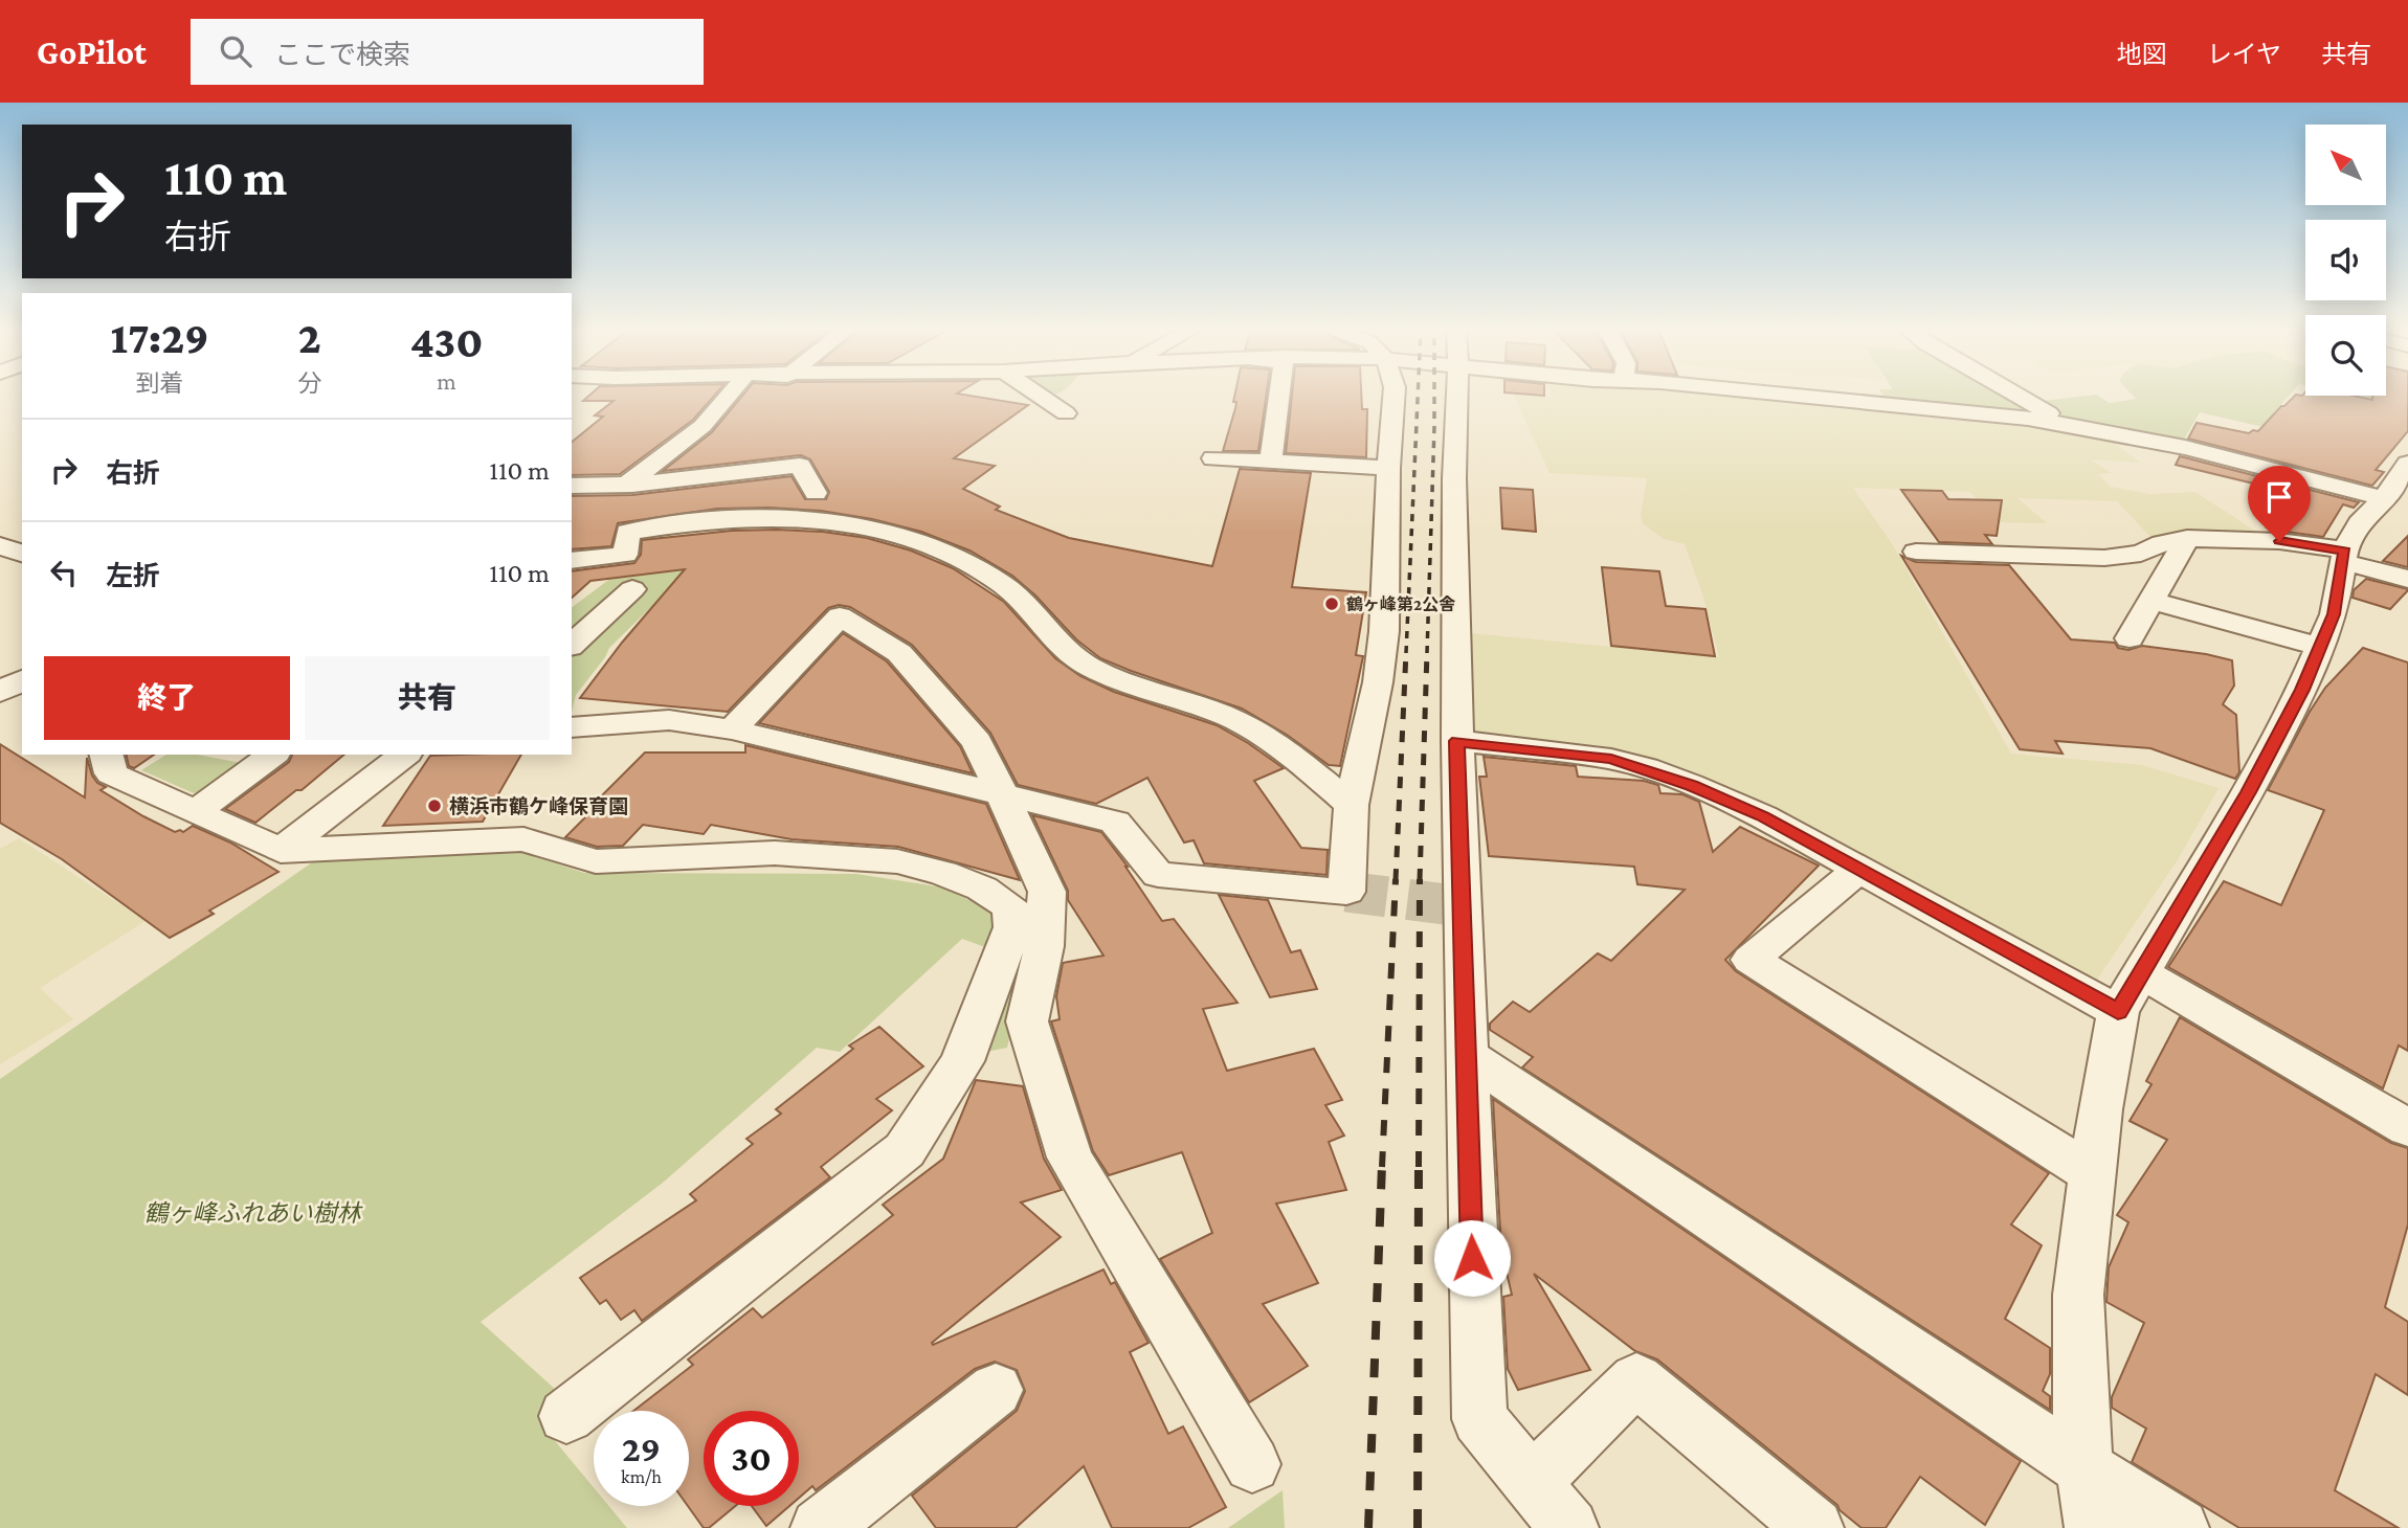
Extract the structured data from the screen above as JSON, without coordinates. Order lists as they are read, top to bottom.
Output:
{
  "parks": ["鶴ヶ峰ふれあい樹林"],
  "places": ["鶴ヶ峰第2公舎", "横浜市鶴ケ峰保育園"],
  "north": "top left",
  "page": {
    "header": "GoPilot",
    "search": "ここで検索",
    "nav": ["地図", "レイヤ", "共有"],
    "turn": ["110 m", "右折"],
    "eta": [
      "17:29",
      "到着",
      "2",
      "分",
      "430",
      "m"
    ],
    "list": [
      {
        "name": "右折",
        "value": "110 m"
      },
      {
        "name": "左折",
        "value": "110 m"
      }
    ],
    "buttons": ["終了", "共有"],
    "speed": "29 km/h",
    "limit": "30"
  }
}
